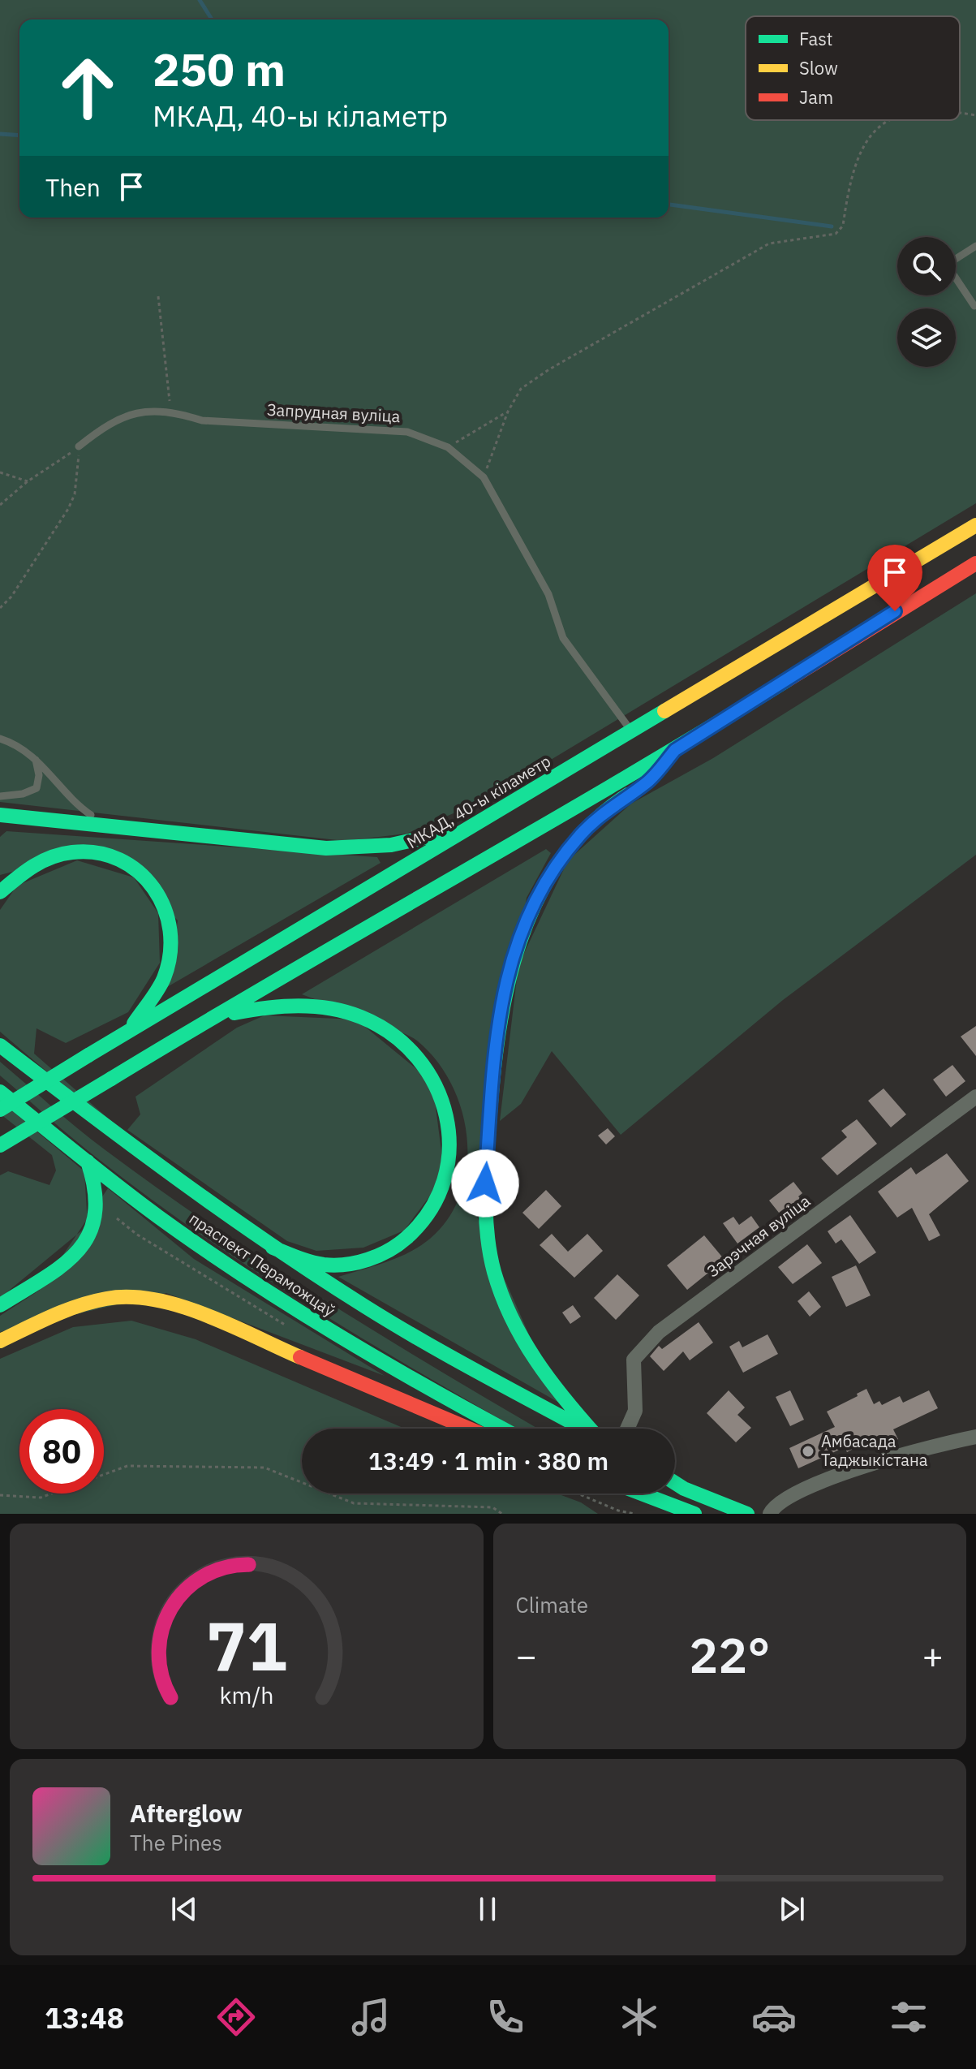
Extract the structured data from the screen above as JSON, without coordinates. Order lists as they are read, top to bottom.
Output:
{
  "streets": {
    "main road": ["МКАД, 40-ы кіламетр", "праспект Пераможцаў"],
    "street": ["Зарэчная вуліца"],
    "lane": ["Запрудная вуліца"]
  },
  "crossings": [
    ["Запрудная вуліца", "МКАД, 40-ы кіламетр"]
  ],
  "places": ["Амбасада Таджыкістана"],
  "legend": ["Fast", "Slow", "Jam"],
  "page": {
    "turn": ["250 m", "МКАД, 40-ы кіламетр"],
    "then": "Then",
    "limit": "80",
    "trip": "13:49 · 1 min · 380 m",
    "tile": "Climate",
    "heat": ["−", "22°", "+"],
    "song": ["Afterglow", "The Pines"],
    "tabs": "13:48",
    "gauge": ["71", "km/h"]
  }
}
